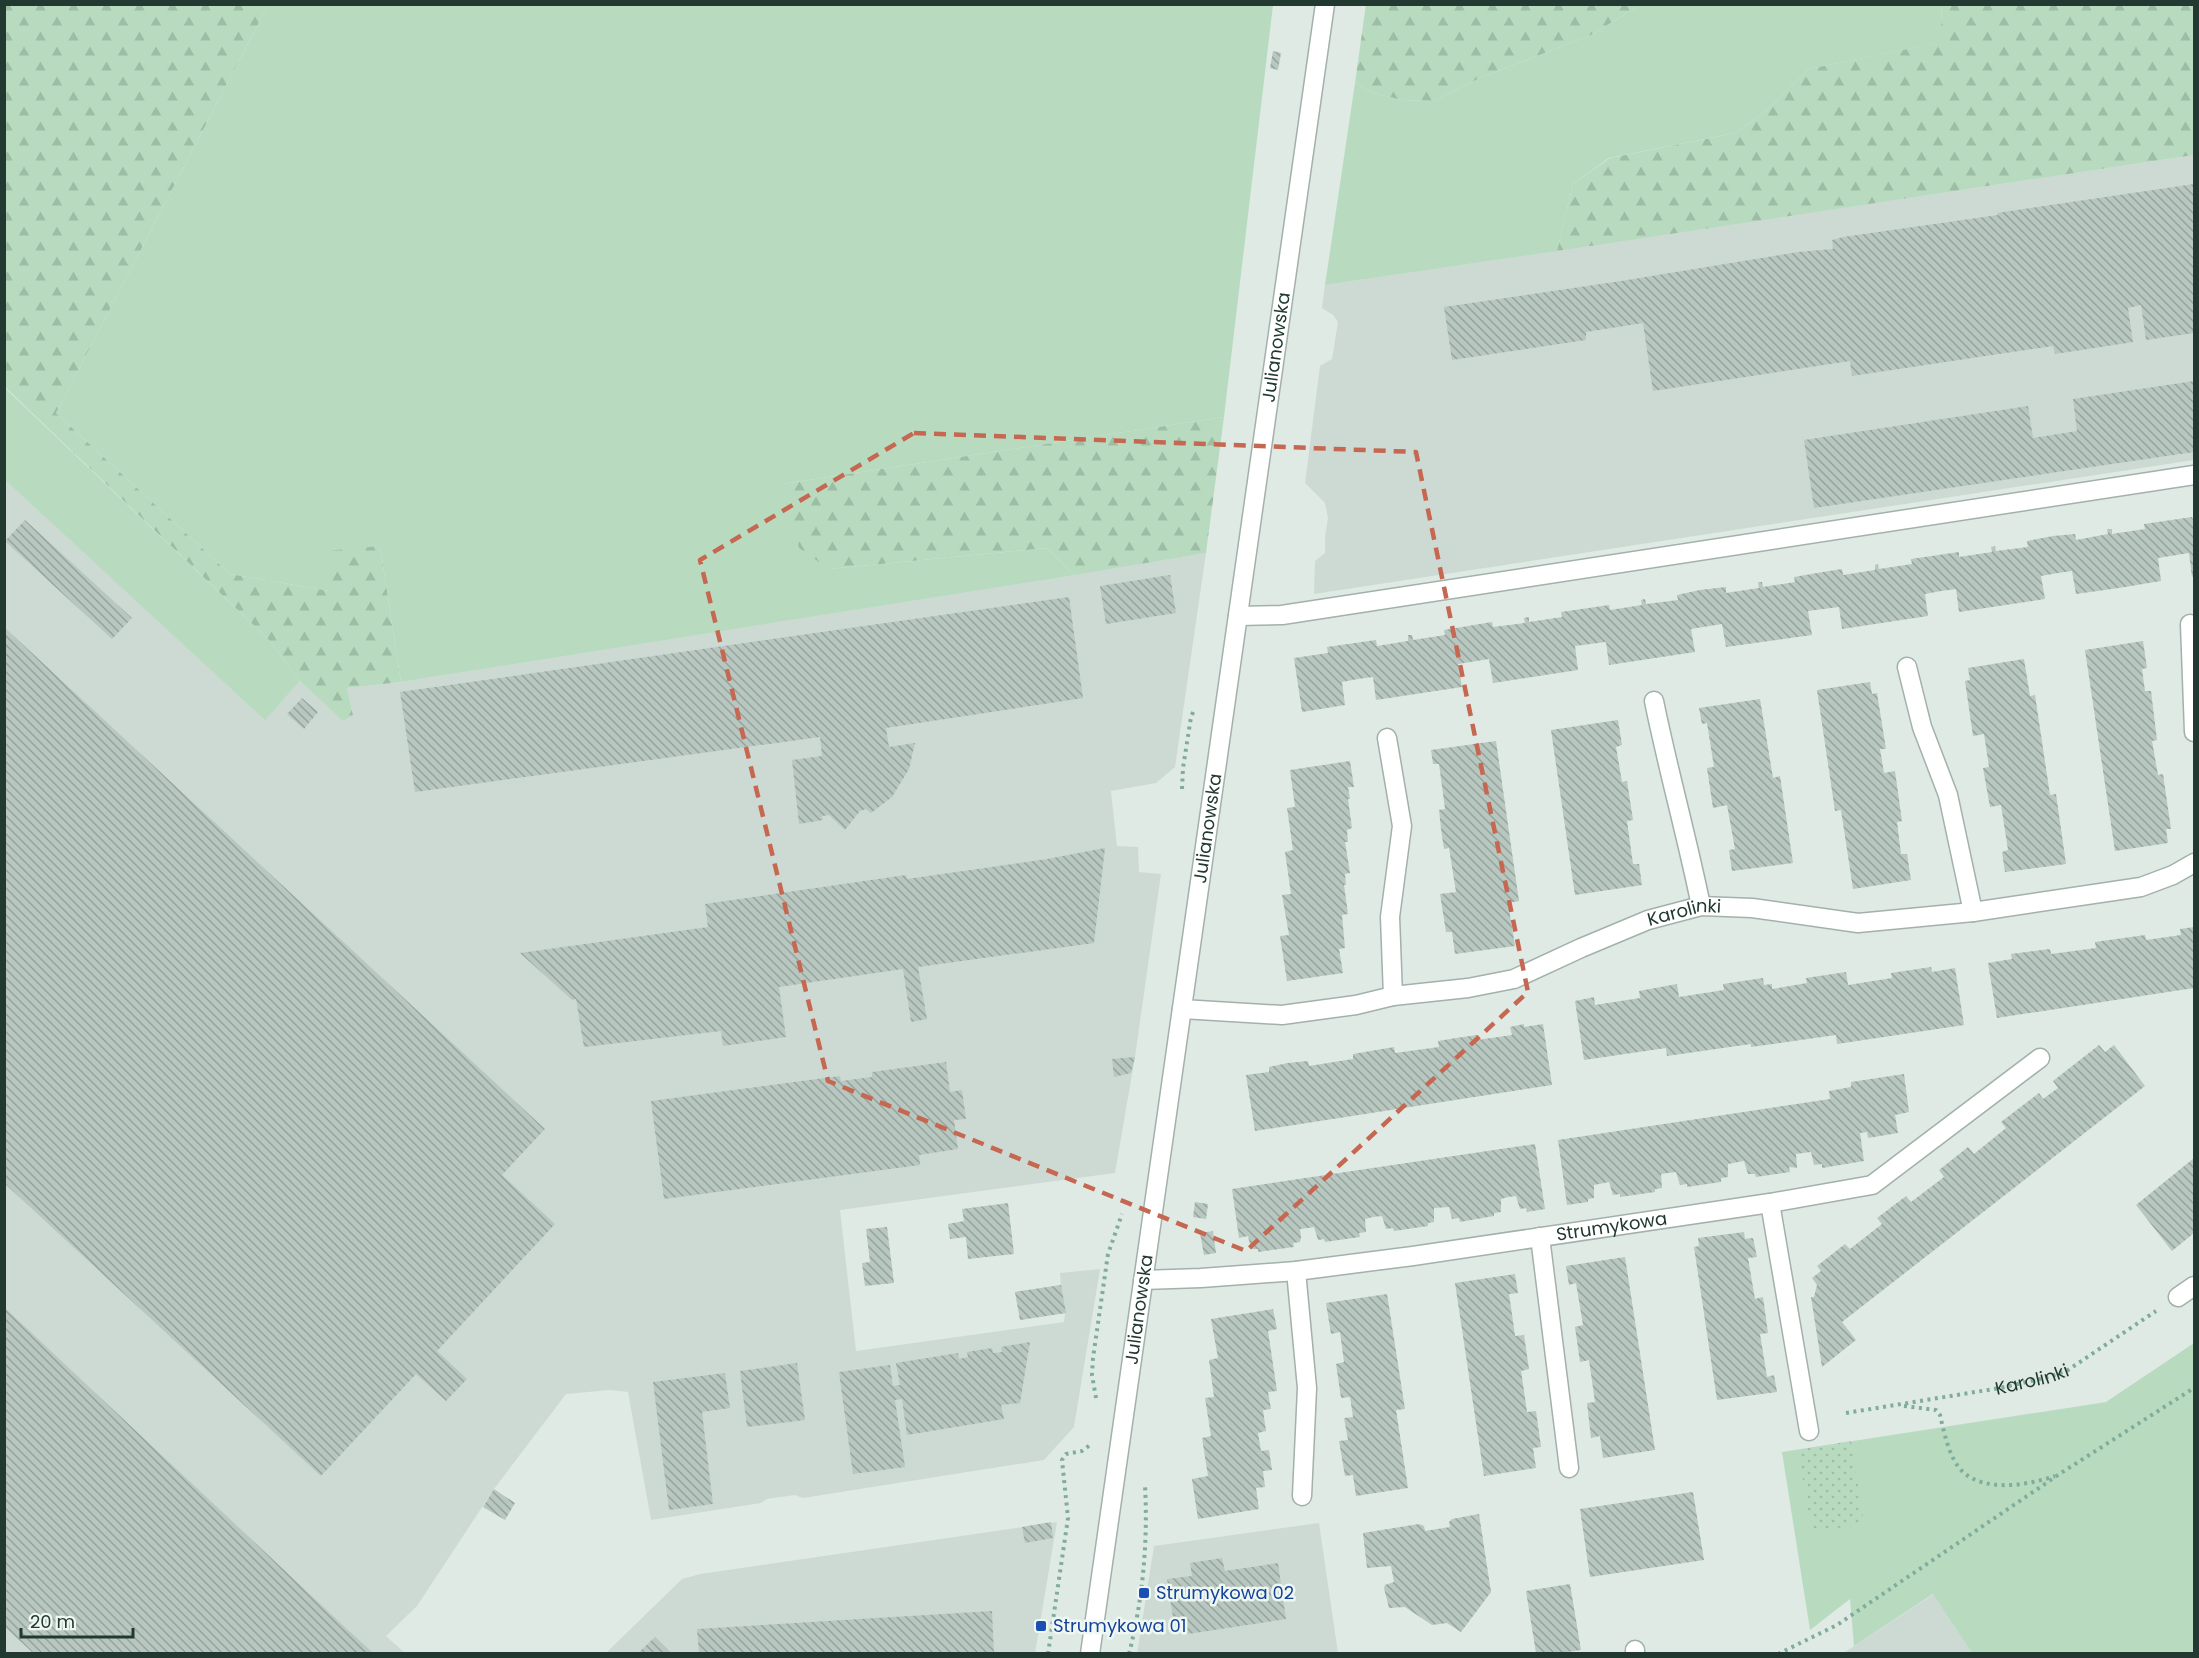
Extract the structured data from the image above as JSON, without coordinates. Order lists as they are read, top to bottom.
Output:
{
  "streets": {
    "street": ["Julianowska", "Karolinki", "Strumykowa"]
  },
  "crossings": [
    ["Julianowska", "Karolinki"],
    ["Julianowska", "Strumykowa"]
  ],
  "places": {
    "transit": ["Strumykowa 02", "Strumykowa 01"]
  },
  "scale_bar": "20 m"
}
